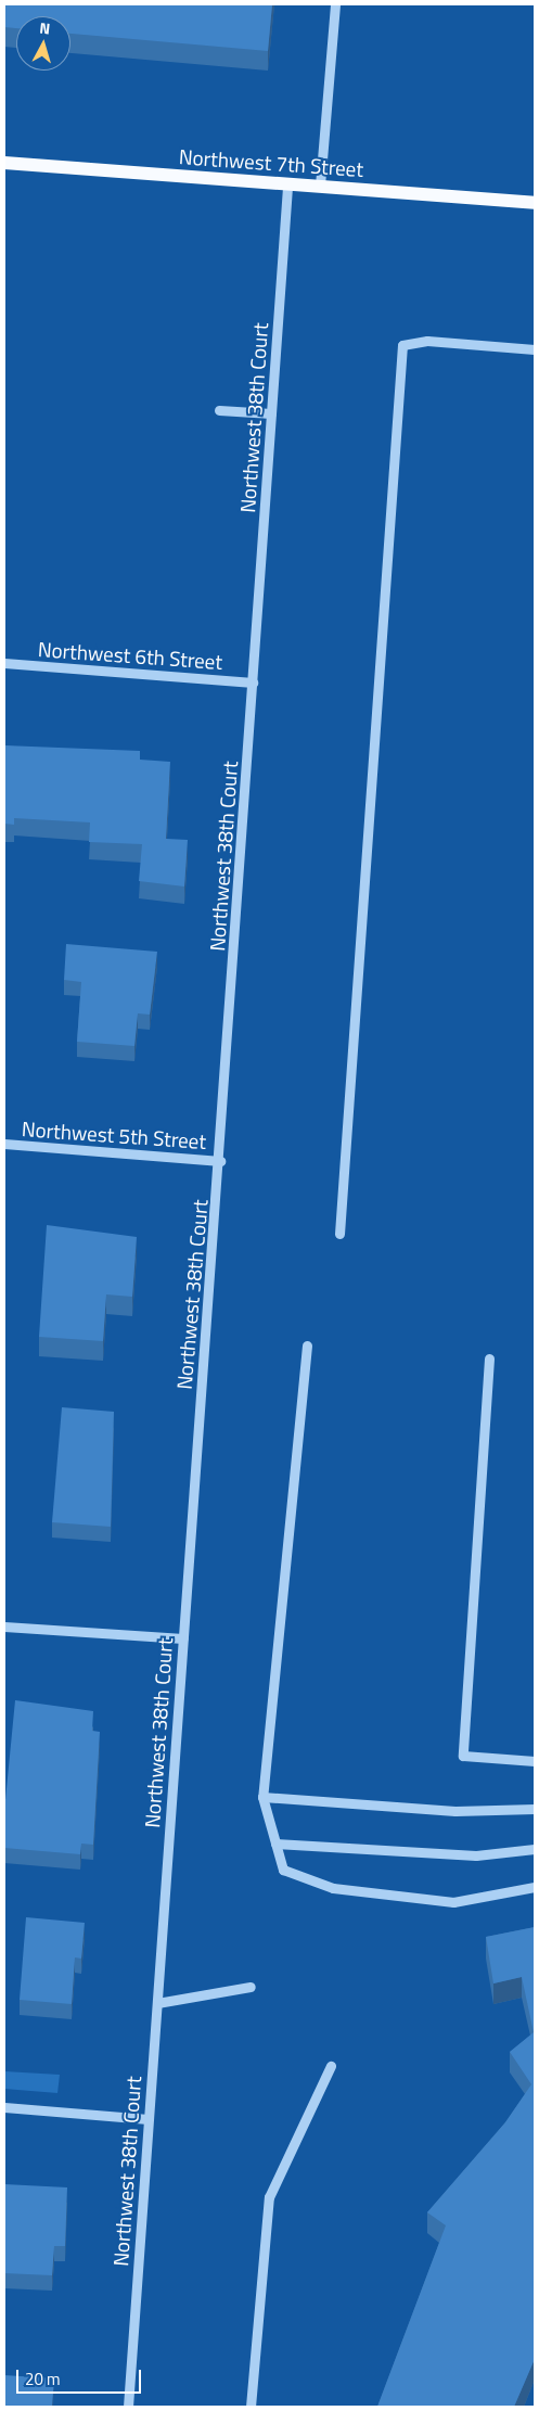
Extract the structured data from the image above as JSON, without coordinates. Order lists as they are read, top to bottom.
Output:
{
  "streets": {
    "main road": ["Northwest 7th Street"],
    "street": ["Northwest 38th Court", "Northwest 6th Street", "Northwest 5th Street"]
  },
  "crossings": [
    ["Northwest 7th Street", "Northwest 38th Court"],
    ["Northwest 38th Court", "Northwest 6th Street"],
    ["Northwest 38th Court", "Northwest 5th Street"]
  ],
  "scale_bar": "20 m",
  "north": "top"
}
